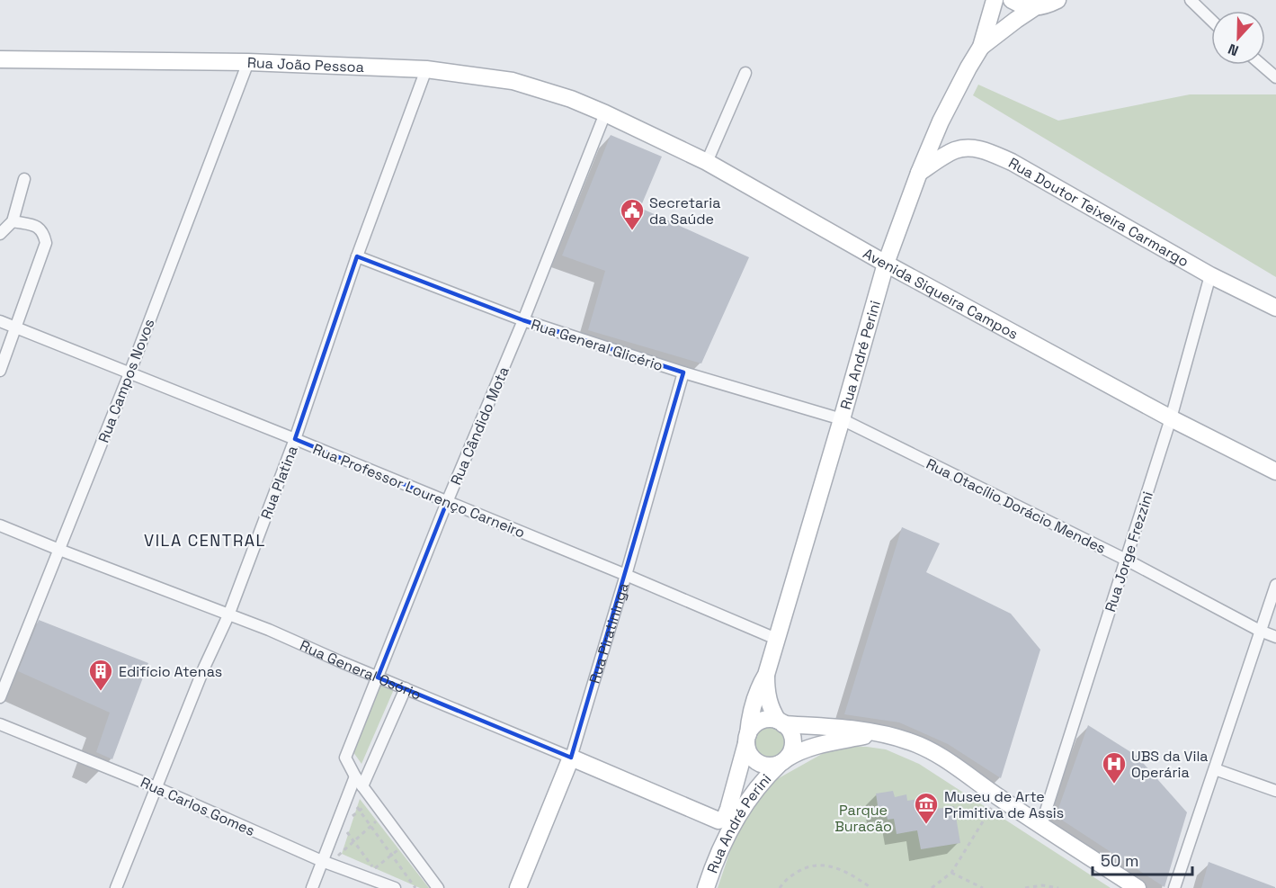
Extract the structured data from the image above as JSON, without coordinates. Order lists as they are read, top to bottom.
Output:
{
  "streets": {
    "main road": [
      "Rua João Pessoa",
      "Rua Doutor Teixeira Carmargo",
      "Avenida Siqueira Campos",
      "Rua André Perini",
      "Rua Piratininga",
      "Rua General Osório"
    ],
    "street": [
      "Rua General Glicério",
      "Rua Campos Novos",
      "Rua Cândido Mota",
      "Rua Platina",
      "Rua Professor Lourenço Carneiro",
      "Rua Otacílio Dorácio Mendes",
      "Rua Jorge Frezzini",
      "Rua Carlos Gomes"
    ]
  },
  "crossings": [
    ["Rua João Pessoa", "Avenida Siqueira Campos"],
    ["Rua João Pessoa", "Rua Campos Novos"],
    ["Rua João Pessoa", "Rua Cândido Mota"],
    ["Rua João Pessoa", "Rua Platina"],
    ["Rua Doutor Teixeira Carmargo", "Rua André Perini"],
    ["Rua Doutor Teixeira Carmargo", "Rua Jorge Frezzini"],
    ["Avenida Siqueira Campos", "Rua André Perini"],
    ["Avenida Siqueira Campos", "Rua Cândido Mota"],
    ["Avenida Siqueira Campos", "Rua Jorge Frezzini"],
    ["Rua General Glicério", "Rua André Perini"],
    ["Rua General Glicério", "Rua Cândido Mota"],
    ["Rua General Glicério", "Rua Platina"],
    ["Rua General Glicério", "Rua Otacílio Dorácio Mendes"],
    ["Rua General Glicério", "Rua Piratininga"],
    ["Rua André Perini", "Rua Professor Lourenço Carneiro"],
    ["Rua André Perini", "Rua Otacílio Dorácio Mendes"],
    ["Rua André Perini", "Rua General Osório"],
    ["Rua Campos Novos", "Rua Professor Lourenço Carneiro"],
    ["Rua Campos Novos", "Rua General Osório"],
    ["Rua Cândido Mota", "Rua Professor Lourenço Carneiro"],
    ["Rua Cândido Mota", "Rua General Osório"],
    ["Rua Platina", "Rua Professor Lourenço Carneiro"],
    ["Rua Platina", "Rua General Osório"],
    ["Rua Platina", "Rua Carlos Gomes"],
    ["Rua Professor Lourenço Carneiro", "Rua Piratininga"],
    ["Rua Otacílio Dorácio Mendes", "Rua Jorge Frezzini"],
    ["Rua Piratininga", "Rua General Osório"]
  ],
  "districts": ["VILA CENTRAL"],
  "parks": ["Parque Buracão"],
  "places": {
    "public building": ["Secretaria da Saúde"],
    "building": ["Edifício Atenas"],
    "hospital": ["UBS da Vila Operária"],
    "museum": ["Museu de Arte Primitiva de Assis"]
  },
  "scale_bar": "50 m",
  "north": "bottom"
}
